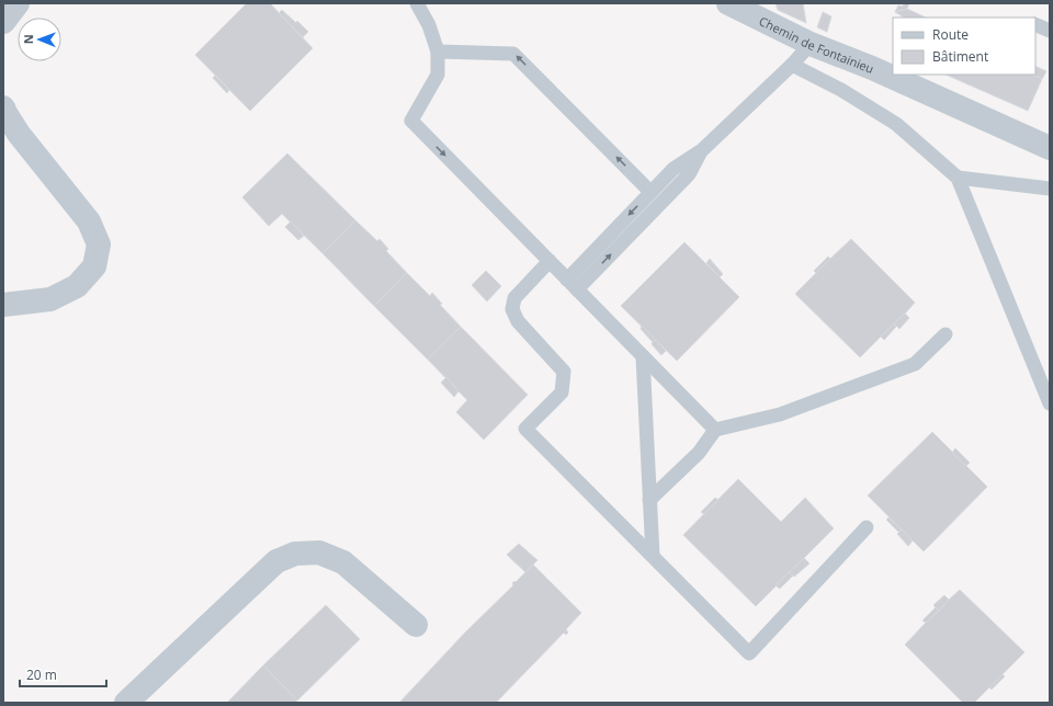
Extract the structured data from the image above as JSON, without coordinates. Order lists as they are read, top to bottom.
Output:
{
  "streets": {
    "street": ["Chemin de Fontainieu"]
  },
  "legend": ["Route", "Bâtiment"],
  "scale_bar": "20 m",
  "north": "left"
}
